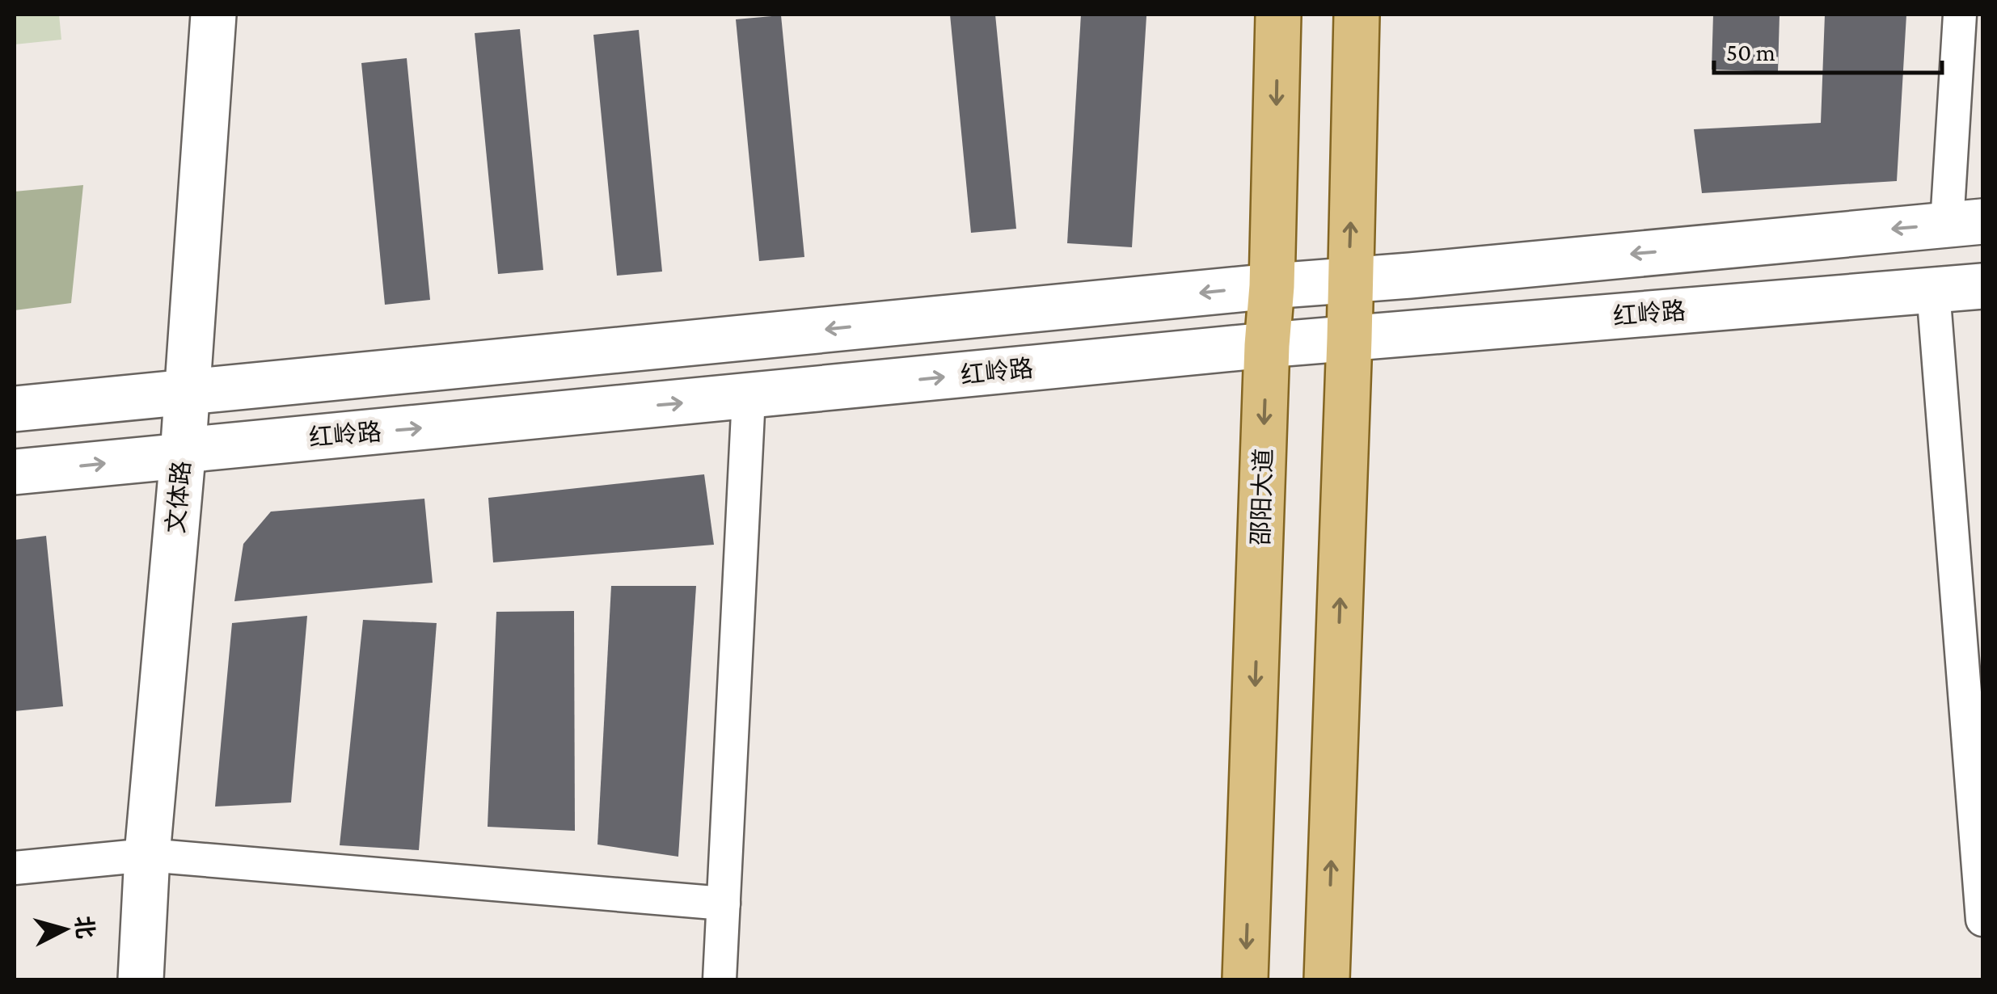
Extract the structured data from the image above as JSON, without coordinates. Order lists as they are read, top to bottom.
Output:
{
  "streets": {
    "main road": ["红岭路", "文体路", "邵阳大道"]
  },
  "crossings": [
    ["红岭路", "文体路"],
    ["红岭路", "邵阳大道"]
  ],
  "scale_bar": "50 m",
  "north": "right"
}
